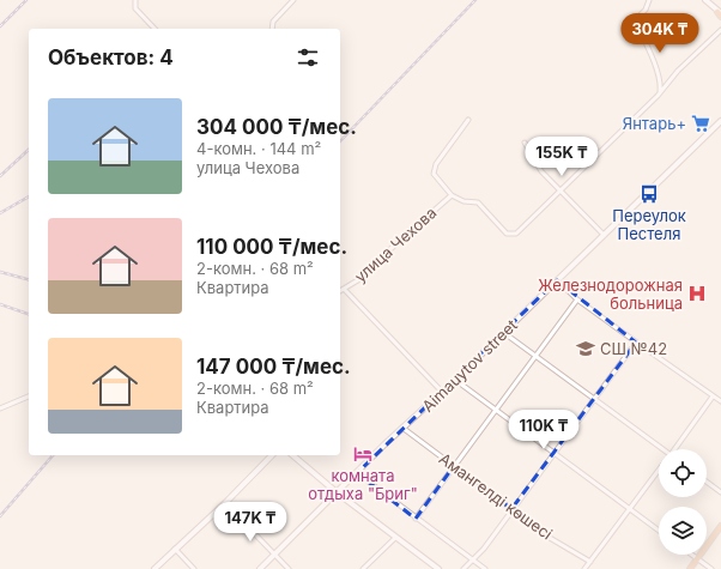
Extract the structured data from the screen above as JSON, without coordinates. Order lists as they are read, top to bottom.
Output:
{
  "streets": {
    "street": ["улица Чехова", "Aimauytov street", "Амангелді көшесі"]
  },
  "crossings": [
    ["Aimauytov street", "Амангелді көшесі"]
  ],
  "places": {
    "supermarket": ["Янтарь+"],
    "bus stop": ["Переулок Пестеля"],
    "hospital": ["Железнодорожная больница"],
    "school or university": ["СШ №42"],
    "hotel": ["комната отдыха \"Бриг\""]
  },
  "page": {
    "price": [
      "304K ₸",
      "155K ₸",
      "110K ₸",
      "147K ₸"
    ],
    "heading": "Объектов: 4",
    "list": [
      {
        "name": "304 000 ₸/мес.",
        "note": "4-комн. · 144 m² · улица Чехова"
      },
      {
        "name": "110 000 ₸/мес.",
        "note": "2-комн. · 68 m² · Квартира"
      },
      {
        "name": "147 000 ₸/мес.",
        "note": "2-комн. · 68 m² · Квартира"
      }
    ]
  }
}
